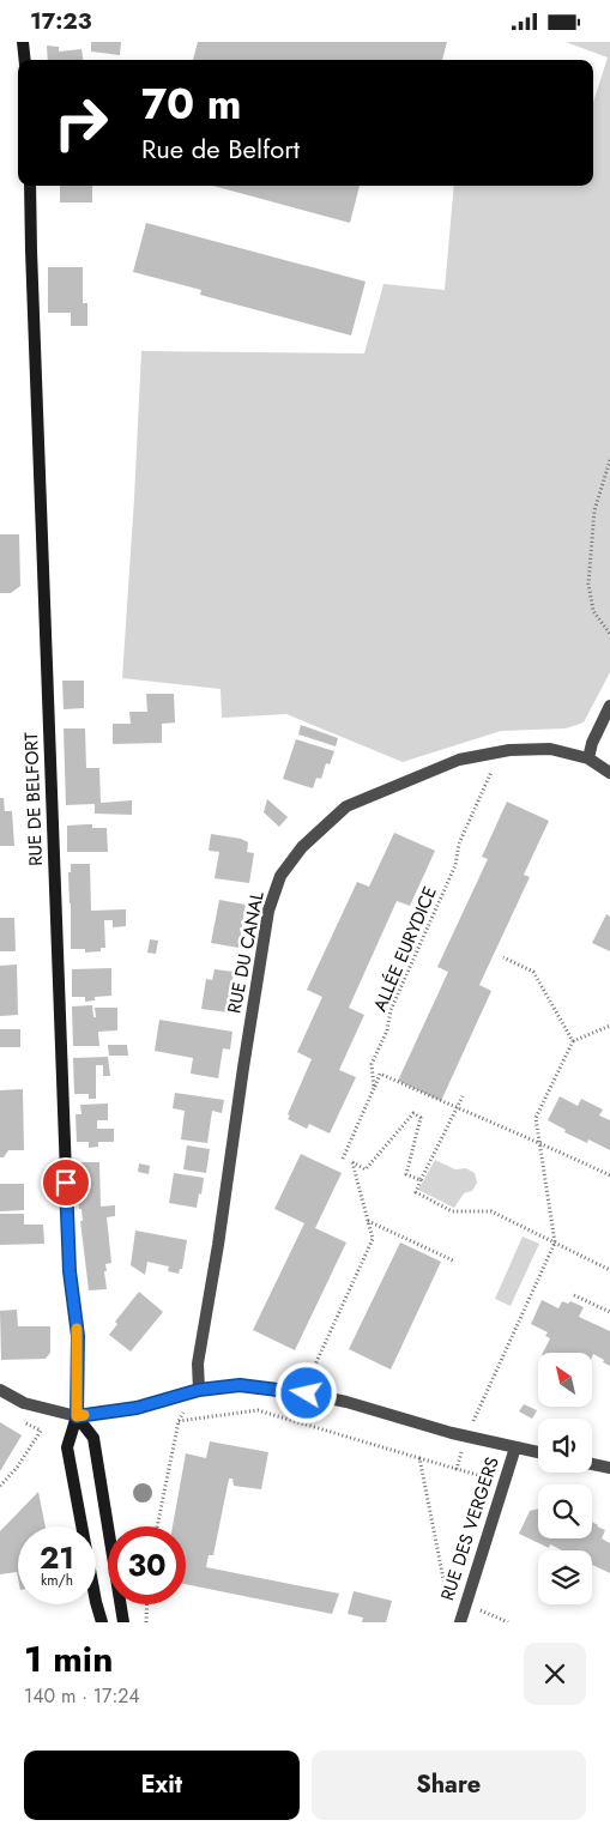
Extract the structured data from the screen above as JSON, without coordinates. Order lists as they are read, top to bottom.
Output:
{
  "streets": {
    "main road": ["RUE DE BELFORT"],
    "street": ["RUE DU CANAL", "RUE DES VERGERS"],
    "path": ["ALLÉE EURYDICE"]
  },
  "crossings": [
    ["ALLÉE EURYDICE", "RUE DU CANAL"]
  ],
  "north": "top left",
  "page": {
    "status": "17:23",
    "turn": ["70 m", "Rue de Belfort"],
    "speed": "21 km/h",
    "limit": "30",
    "heading": ["1 min", "140 m · 17:24"],
    "buttons": ["Exit", "Share"]
  }
}
